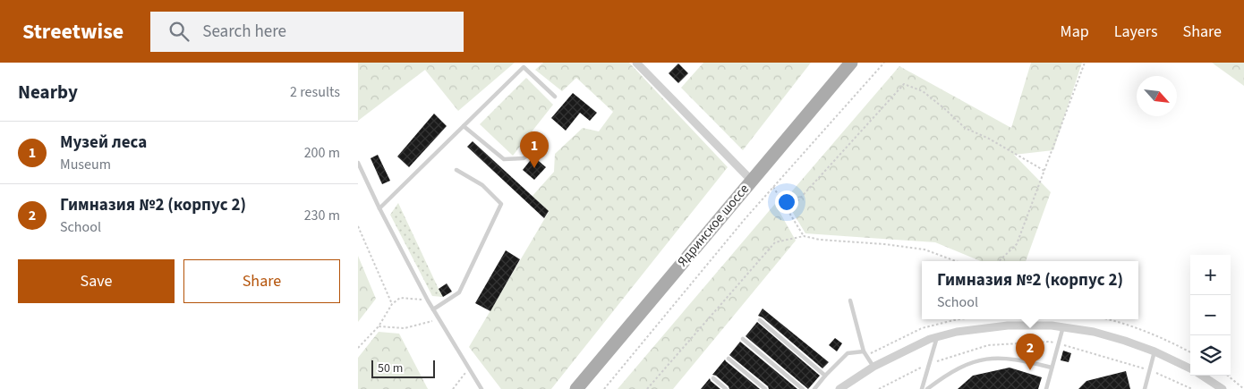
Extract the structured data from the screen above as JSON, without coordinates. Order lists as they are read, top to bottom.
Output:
{
  "streets": {
    "main road": ["Ядринское шоссе"]
  },
  "scale_bar": "50 m",
  "north": "bottom right",
  "page": {
    "header": "Streetwise",
    "search": "Search here",
    "nav": ["Map", "Layers", "Share"],
    "heading": ["Nearby", "2 results"],
    "list": [
      {
        "mark": "1",
        "name": "Музей леса",
        "note": "Museum",
        "value": "200 m"
      },
      {
        "mark": "2",
        "name": "Гимназия №2 (корпус 2)",
        "note": "School",
        "value": "230 m"
      }
    ],
    "pins": ["1", "2"],
    "buttons": ["Save", "Share"],
    "map_buttons": ["+", "−"],
    "popup": ["Гимназия №2 (корпус 2)", "School"],
    "scale": "50 m"
  }
}
